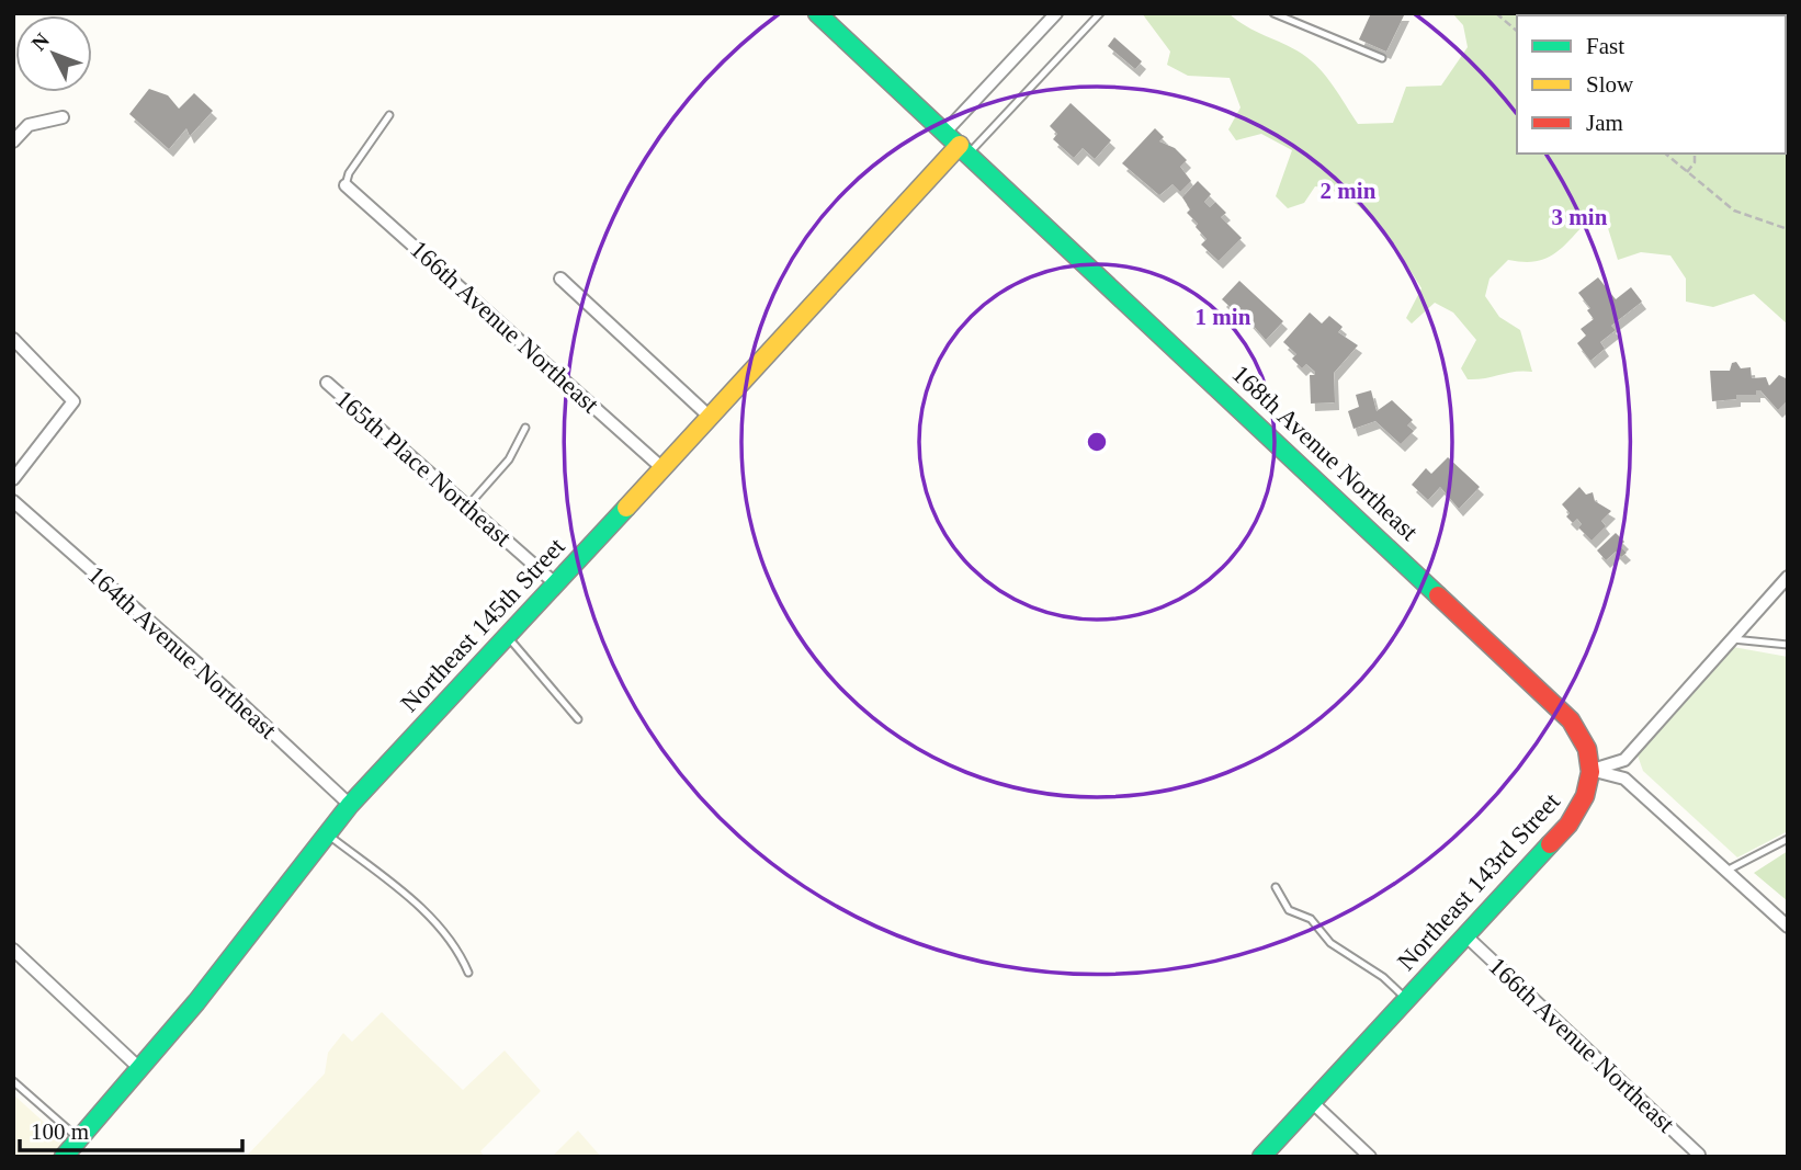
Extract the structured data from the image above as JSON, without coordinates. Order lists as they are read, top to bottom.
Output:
{
  "streets": {
    "street": [
      "166th Avenue Northeast",
      "168th Avenue Northeast",
      "165th Place Northeast",
      "Northeast 145th Street",
      "164th Avenue Northeast",
      "Northeast 143rd Street"
    ]
  },
  "crossings": [
    ["166th Avenue Northeast", "Northeast 145th Street"],
    ["166th Avenue Northeast", "Northeast 143rd Street"],
    ["168th Avenue Northeast", "Northeast 145th Street"],
    ["168th Avenue Northeast", "Northeast 143rd Street"],
    ["165th Place Northeast", "Northeast 145th Street"],
    ["Northeast 145th Street", "164th Avenue Northeast"]
  ],
  "legend": ["Fast", "Slow", "Jam"],
  "scale_bar": "100 m",
  "north": "top left",
  "rings": ["2 min", "3 min", "1 min"]
}
